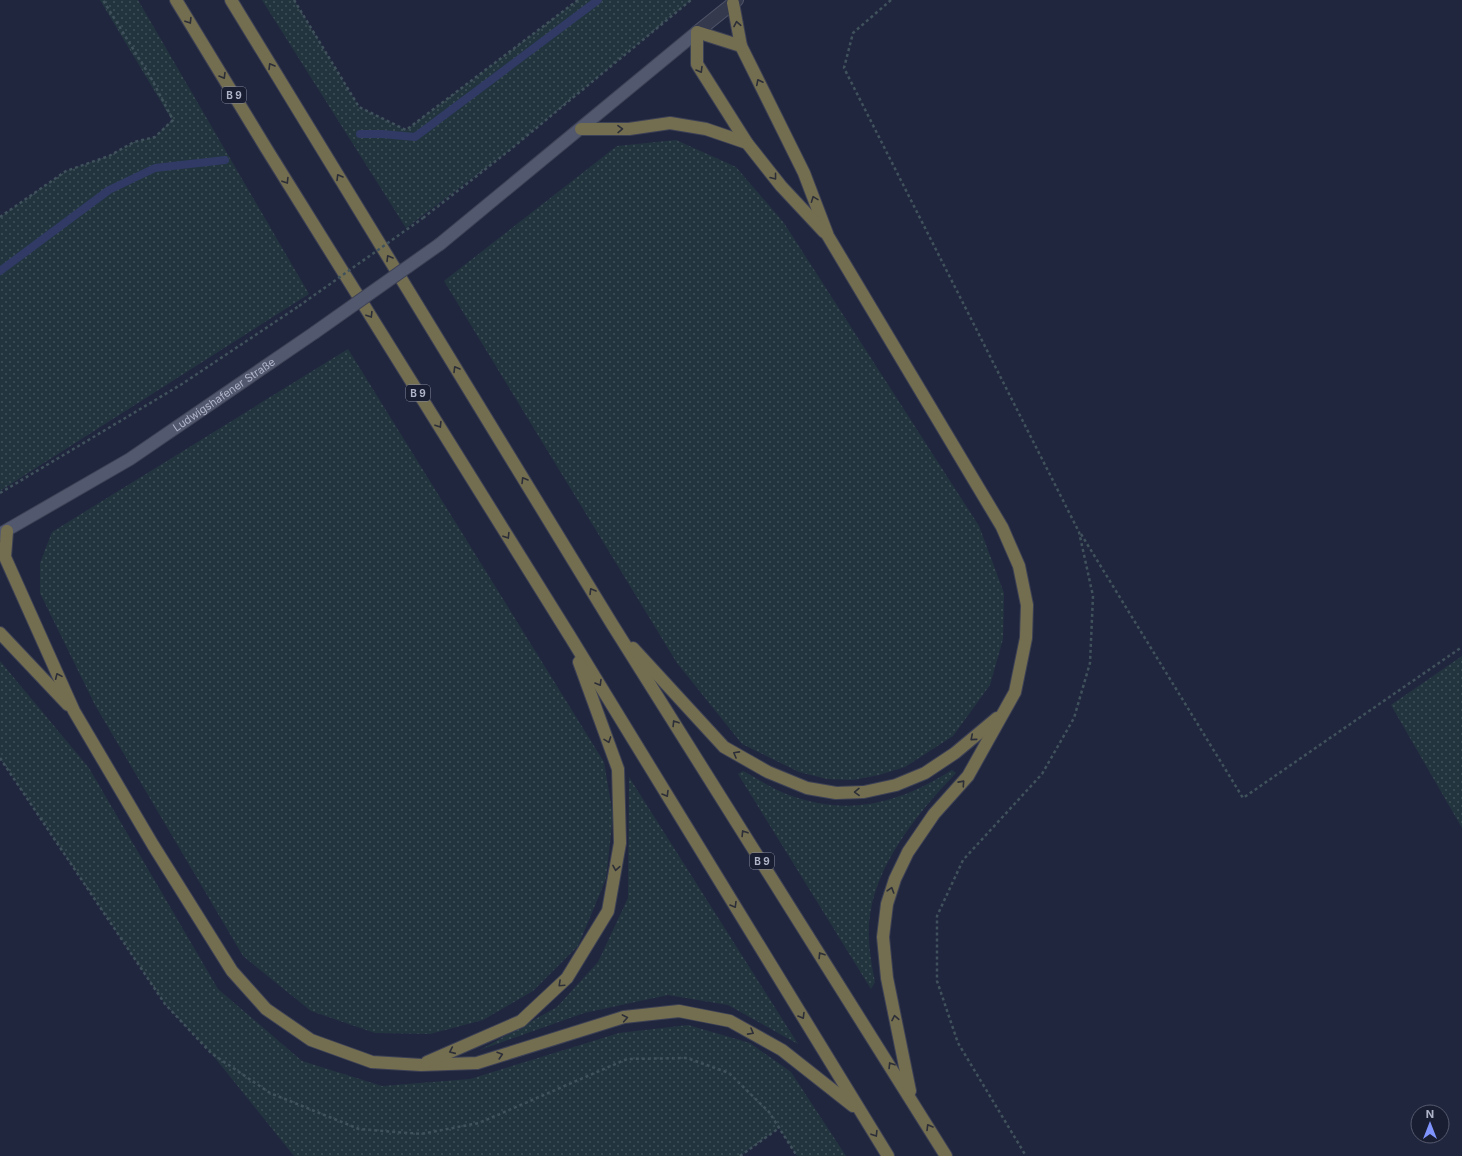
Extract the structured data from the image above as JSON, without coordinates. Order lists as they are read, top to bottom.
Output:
{
  "streets": {
    "highway": ["B 9"],
    "main road": ["Ludwigshafener Straße"]
  },
  "north": "top"
}
